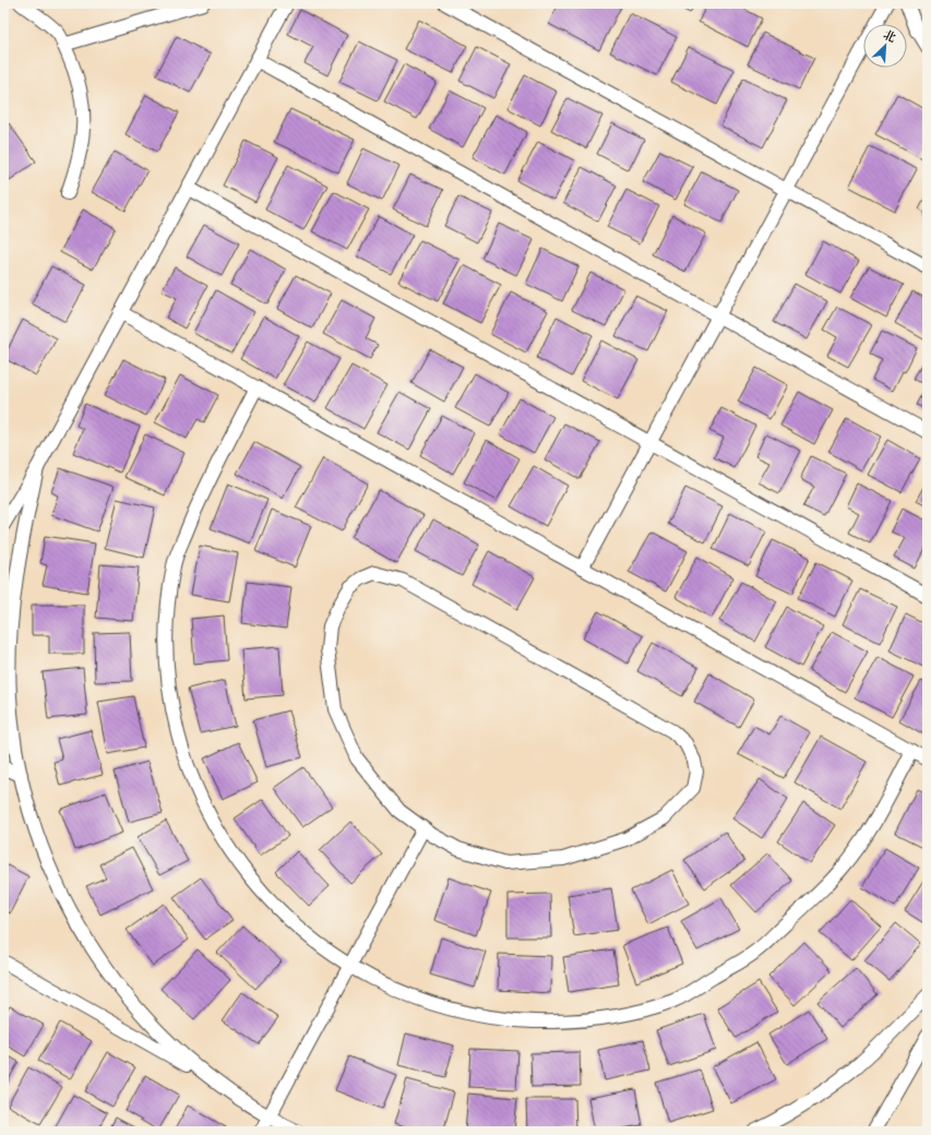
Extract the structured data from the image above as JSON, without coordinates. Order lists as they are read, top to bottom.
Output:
{
  "north": "top right"
}
